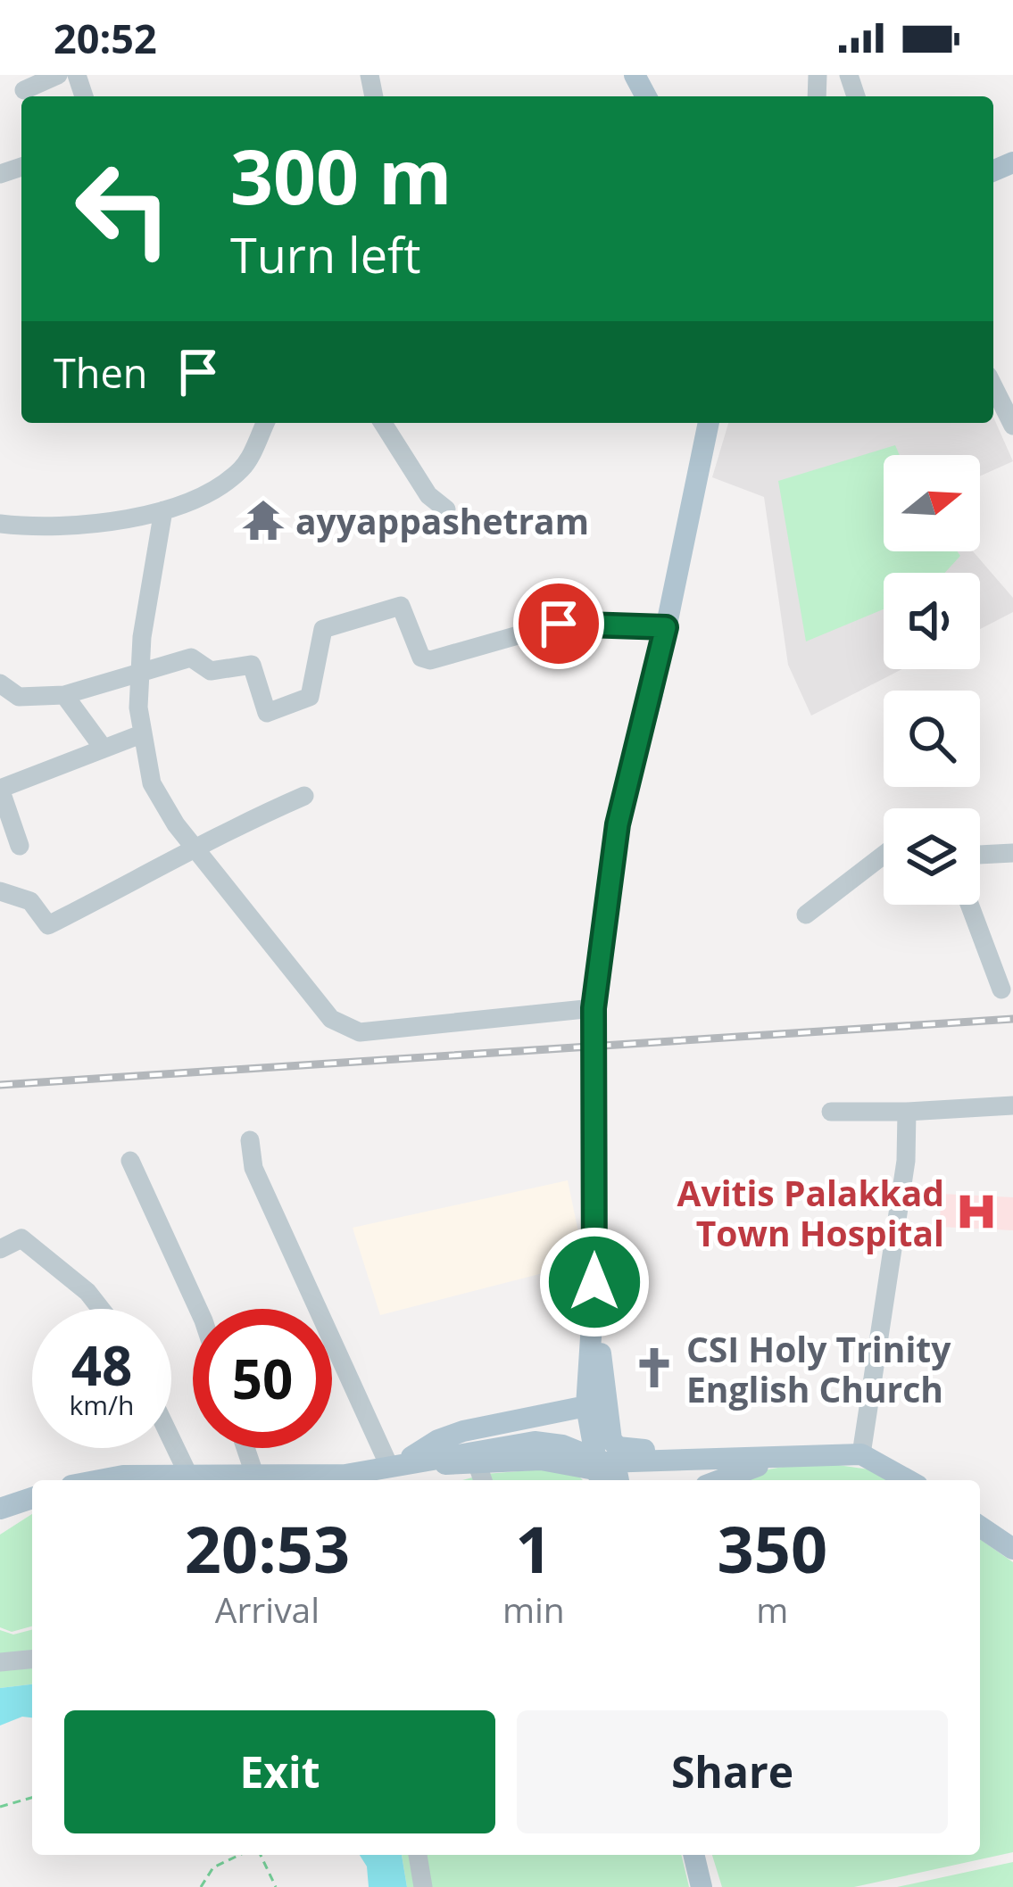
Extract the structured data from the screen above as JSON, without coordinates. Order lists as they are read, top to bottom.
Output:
{
  "places": {
    "temple": ["ayyappashetram"],
    "hospital": ["Avitis Palakkad Town Hospital"],
    "church": ["CSI Holy Trinity English Church"]
  },
  "north": "right",
  "page": {
    "status": "20:52",
    "turn": ["300 m", "Turn left"],
    "then": "Then",
    "speed": "48 km/h",
    "limit": "50",
    "eta": [
      "20:53",
      "Arrival",
      "1",
      "min",
      "350",
      "m"
    ],
    "buttons": ["Exit", "Share"]
  }
}
